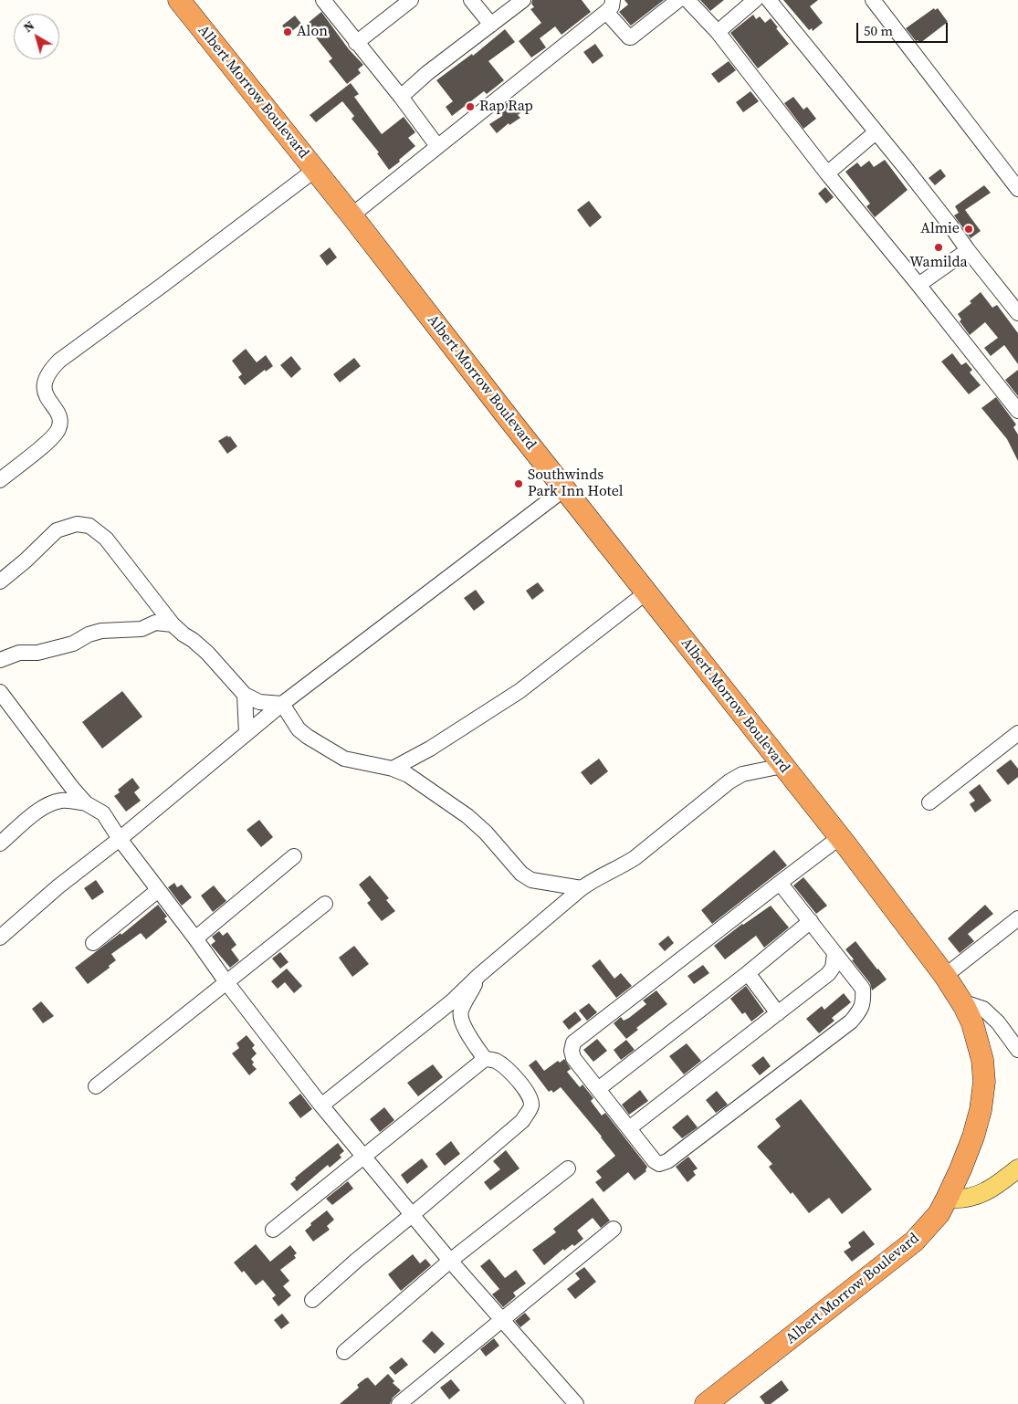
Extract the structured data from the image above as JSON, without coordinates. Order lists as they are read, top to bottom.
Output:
{
  "streets": {
    "highway": ["Albert Morrow Boulevard"]
  },
  "places": [
    "Alon",
    "Rap Rap",
    "Almie",
    "Wamilda",
    "Southwinds Park Inn Hotel"
  ],
  "scale_bar": "50 m",
  "north": "top left"
}
